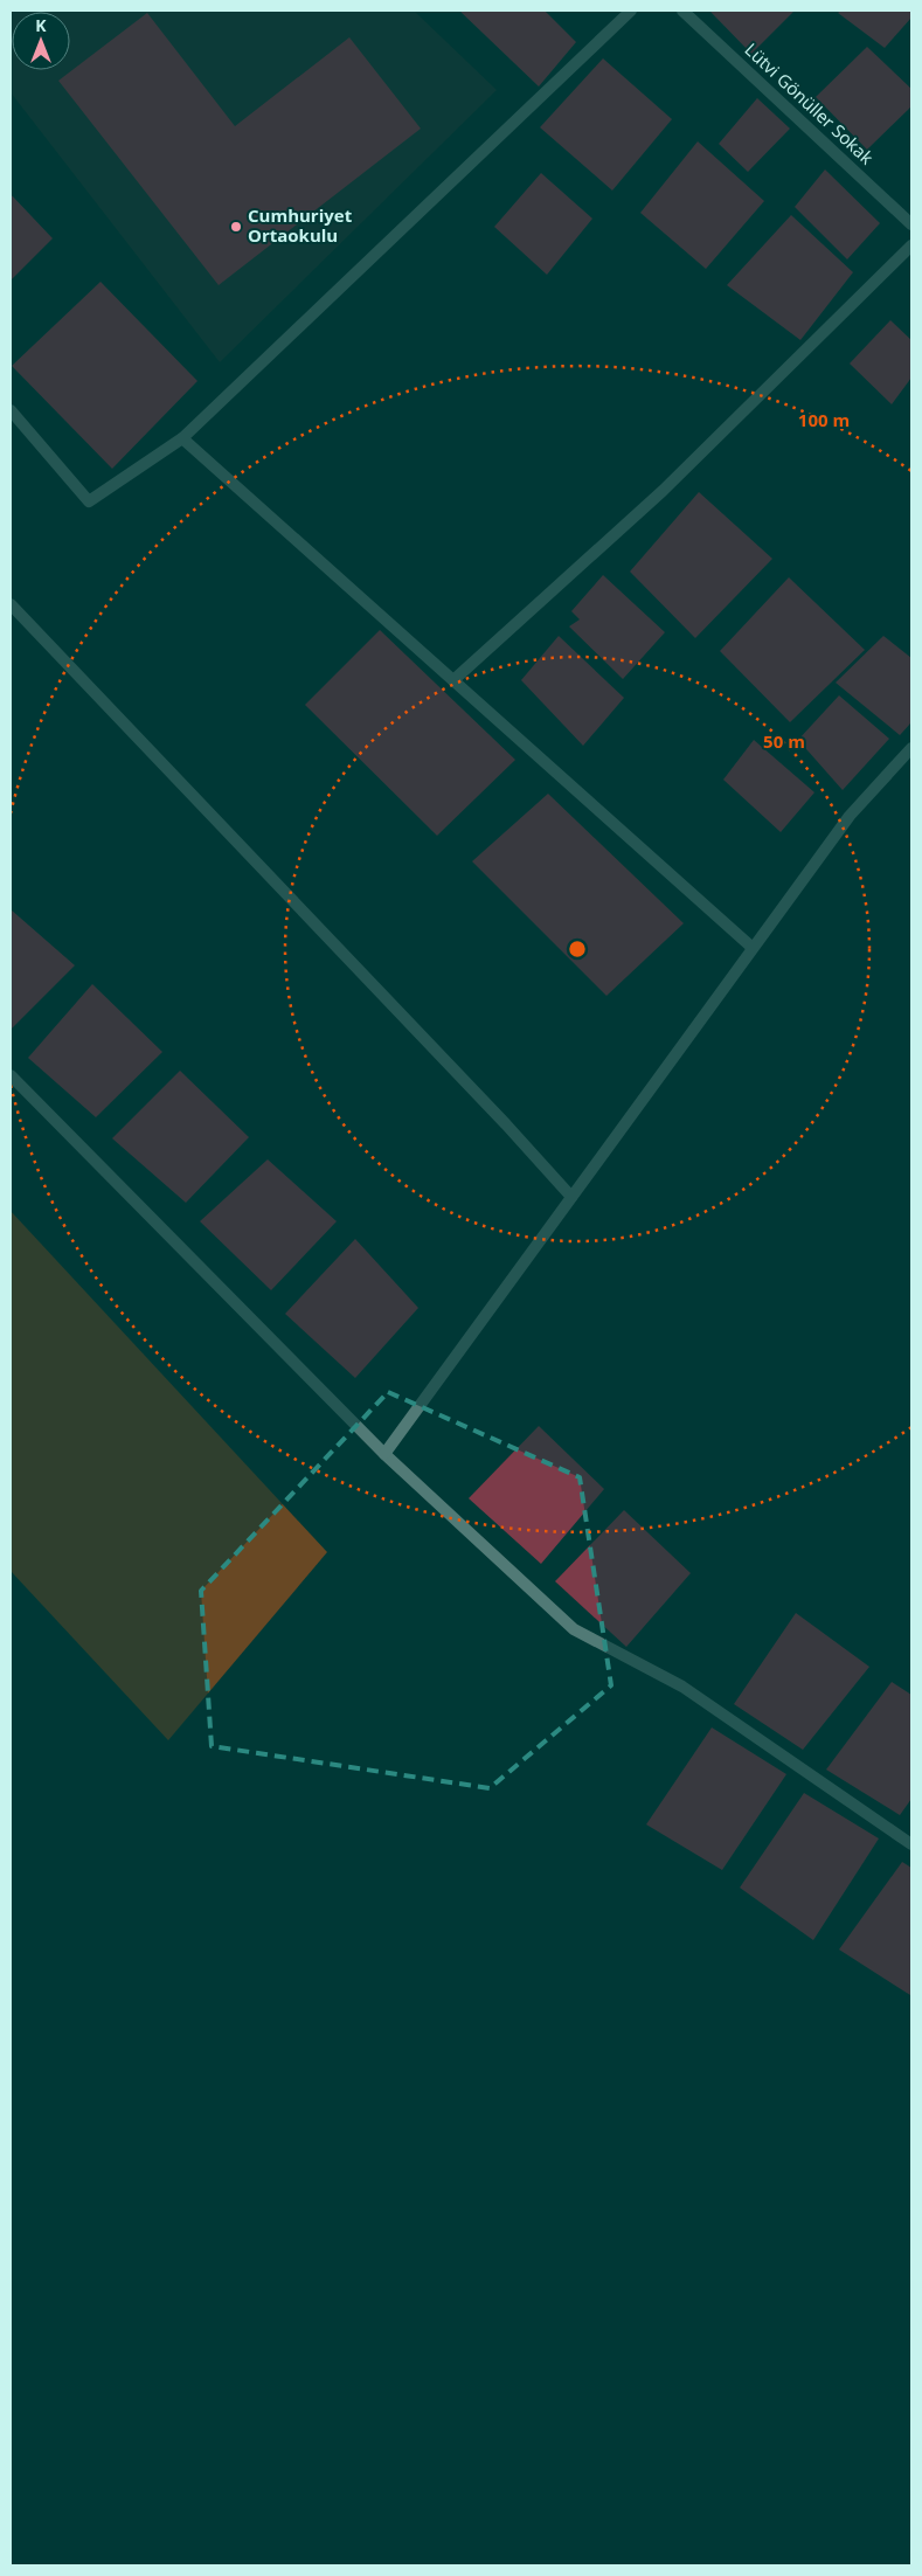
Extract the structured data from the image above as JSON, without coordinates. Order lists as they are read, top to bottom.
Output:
{
  "streets": {
    "street": ["Lütvi Gönüller Sokak"]
  },
  "places": ["Cumhuriyet Ortaokulu"],
  "north": "top",
  "rings": ["100 m", "50 m"]
}
